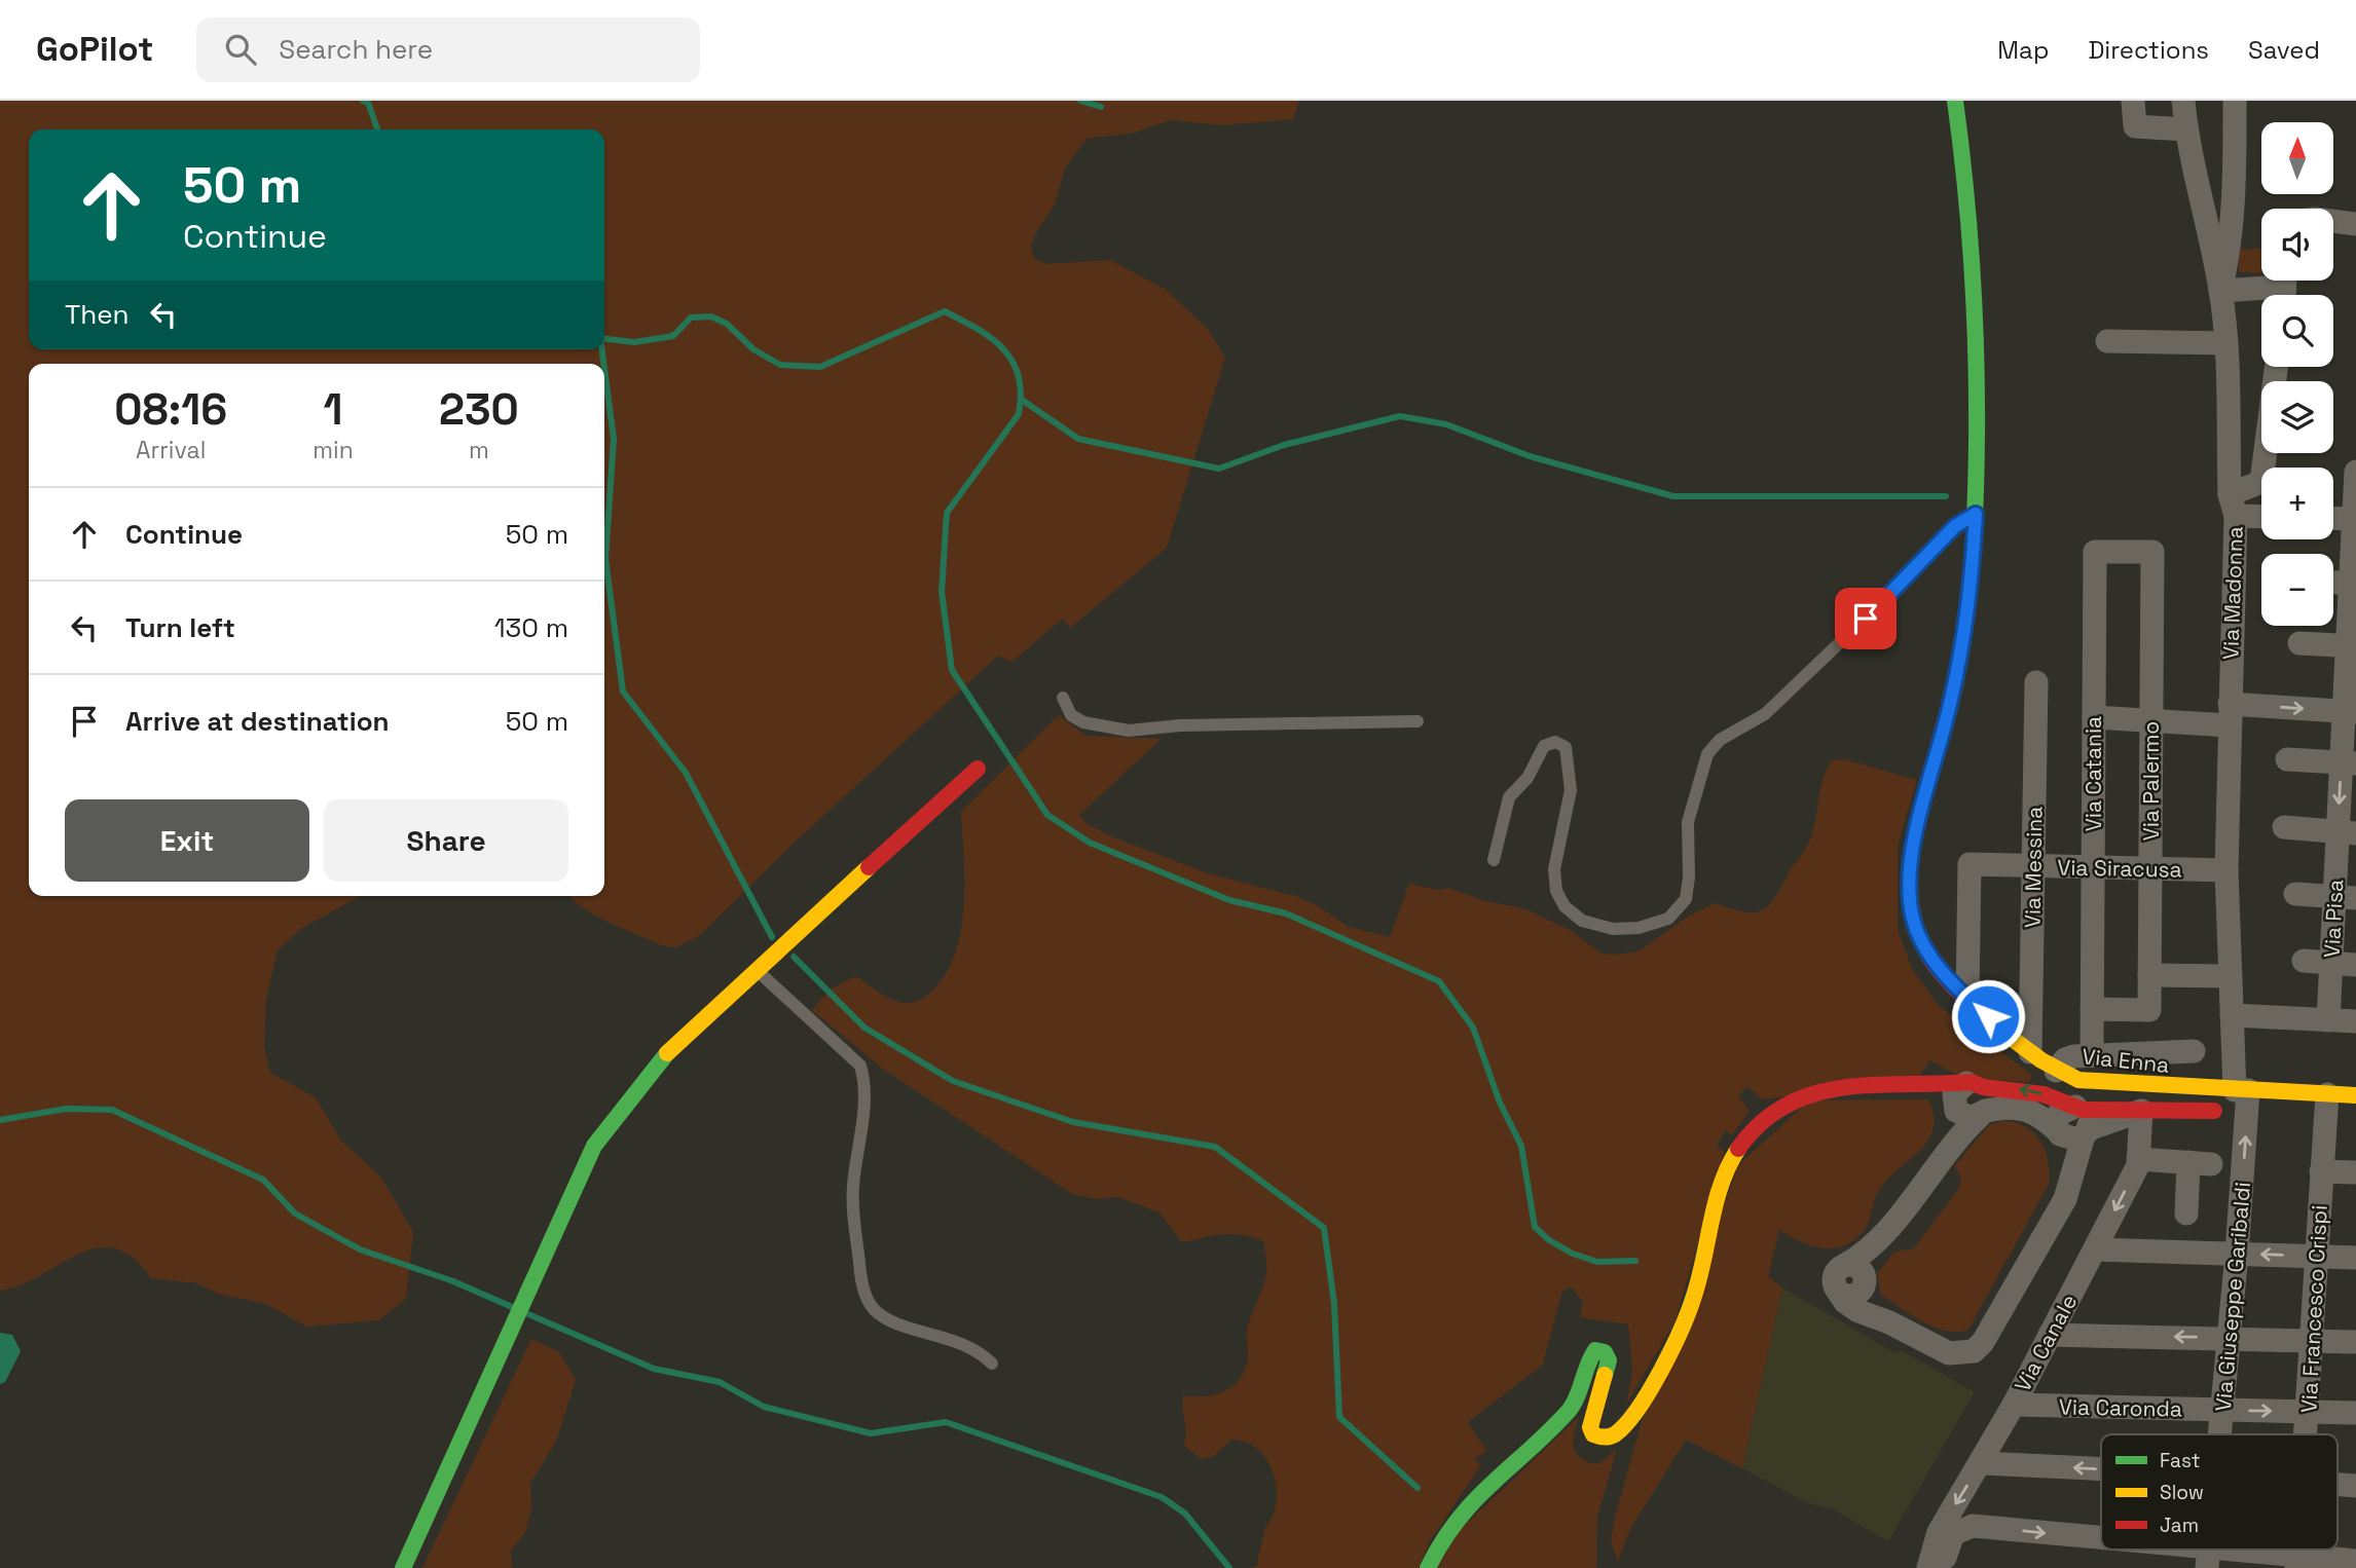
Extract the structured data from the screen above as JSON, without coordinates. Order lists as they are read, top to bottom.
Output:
{
  "streets": {
    "street": [
      "Via Madonna",
      "Via Catania",
      "Via Palermo",
      "Via Messina",
      "Via Siracusa",
      "Via Pisa",
      "Via Enna",
      "Via Giuseppe Garibaldi",
      "Via Francesco Crispi",
      "Via Canale",
      "Via Caronda"
    ]
  },
  "crossings": [
    ["Via Madonna", "Via Siracusa"],
    ["Via Madonna", "Via Enna"],
    ["Via Madonna", "Via Giuseppe Garibaldi"],
    ["Via Catania", "Via Palermo"],
    ["Via Catania", "Via Siracusa"],
    ["Via Palermo", "Via Siracusa"],
    ["Via Messina", "Via Siracusa"],
    ["Via Messina", "Via Enna"],
    ["Via Siracusa", "Via Enna"],
    ["Via Enna", "Via Giuseppe Garibaldi"],
    ["Via Giuseppe Garibaldi", "Via Caronda"],
    ["Via Francesco Crispi", "Via Caronda"],
    ["Via Canale", "Via Caronda"]
  ],
  "one_way": ["Via Giuseppe Garibaldi"],
  "legend": ["Fast", "Slow", "Jam"],
  "north": "top",
  "page": {
    "header": "GoPilot",
    "search": "Search here",
    "nav": ["Map", "Directions", "Saved"],
    "map_buttons": ["+", "−"],
    "turn": ["50 m", "Continue"],
    "then": "Then",
    "eta": [
      "08:16",
      "Arrival",
      "1",
      "min",
      "230",
      "m"
    ],
    "list": [
      {
        "name": "Continue",
        "value": "50 m"
      },
      {
        "name": "Turn left",
        "value": "130 m"
      },
      {
        "name": "Arrive at destination",
        "value": "50 m"
      }
    ],
    "buttons": ["Exit", "Share"]
  }
}
